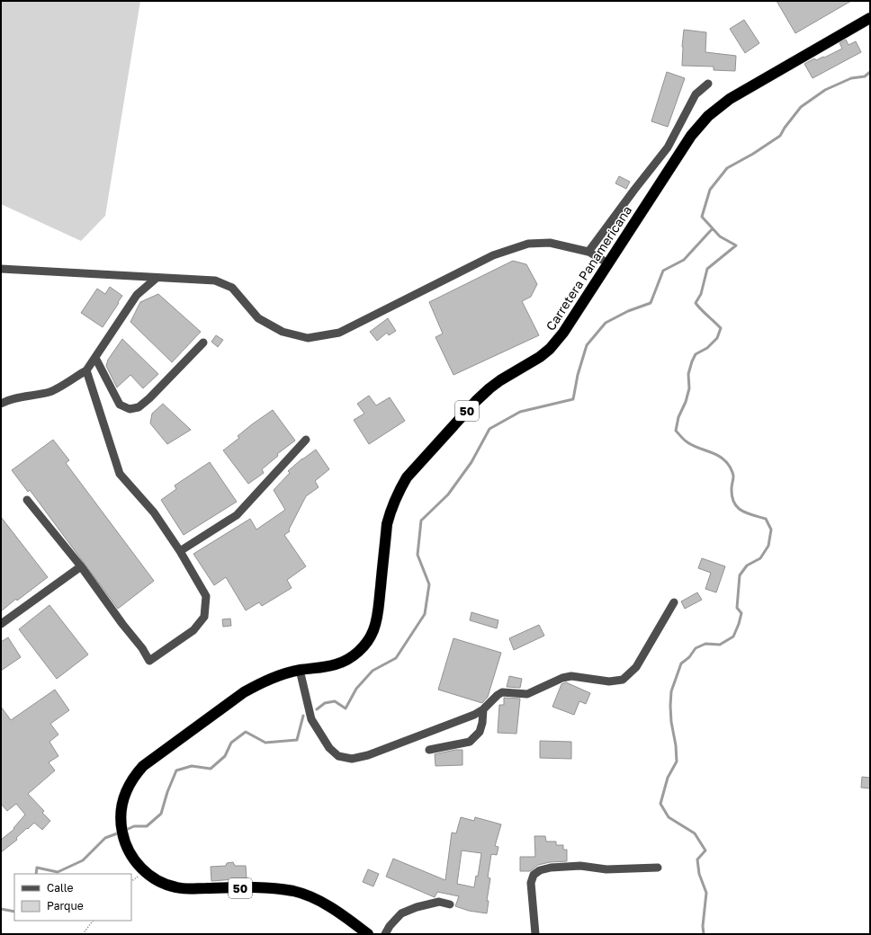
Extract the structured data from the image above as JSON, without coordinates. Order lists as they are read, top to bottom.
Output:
{
  "streets": {
    "highway": ["Carretera Panamericana", "50"]
  },
  "legend": ["Calle", "Parque"]
}
